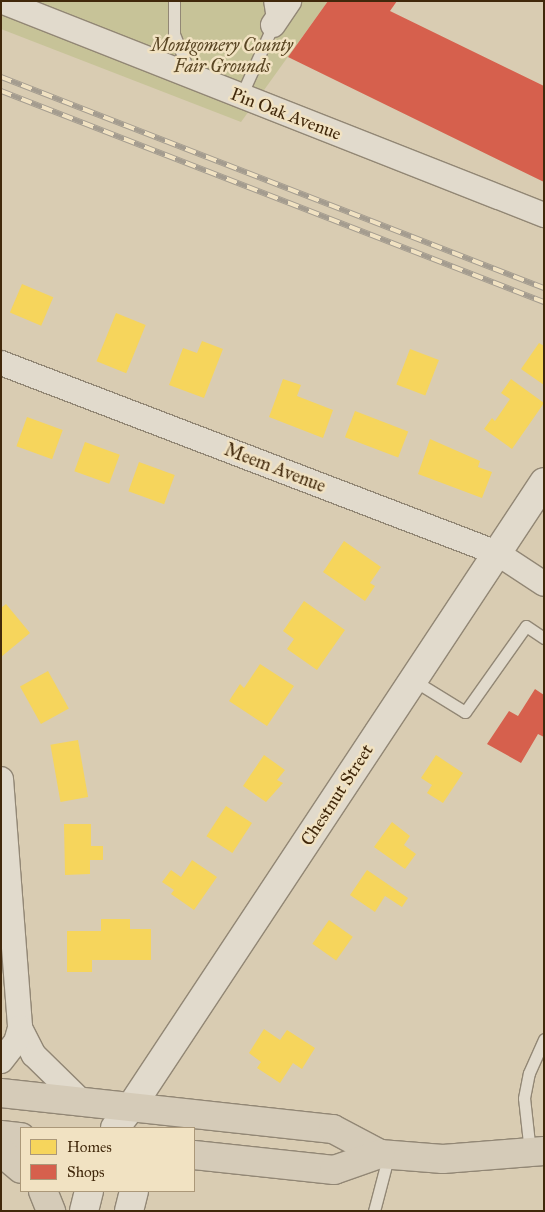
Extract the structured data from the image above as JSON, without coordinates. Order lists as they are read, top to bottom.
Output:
{
  "streets": {
    "street": ["Pin Oak Avenue", "Meem Avenue", "Chestnut Street"]
  },
  "crossings": [
    ["Meem Avenue", "Chestnut Street"]
  ],
  "parks": ["Montgomery County Fair Grounds"],
  "legend": ["Homes", "Shops"]
}
